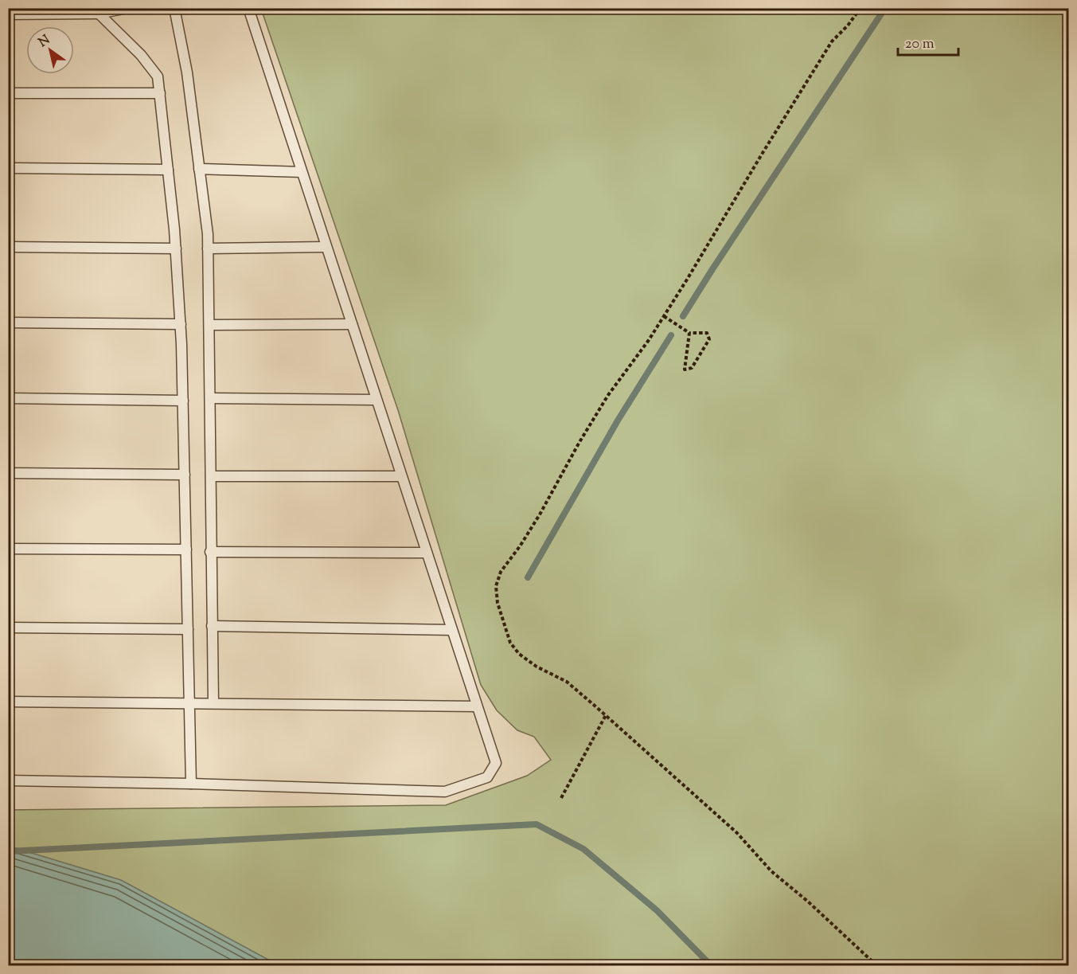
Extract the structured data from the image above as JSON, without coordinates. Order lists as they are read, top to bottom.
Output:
{
  "scale_bar": "20 m",
  "north": "top left"
}
